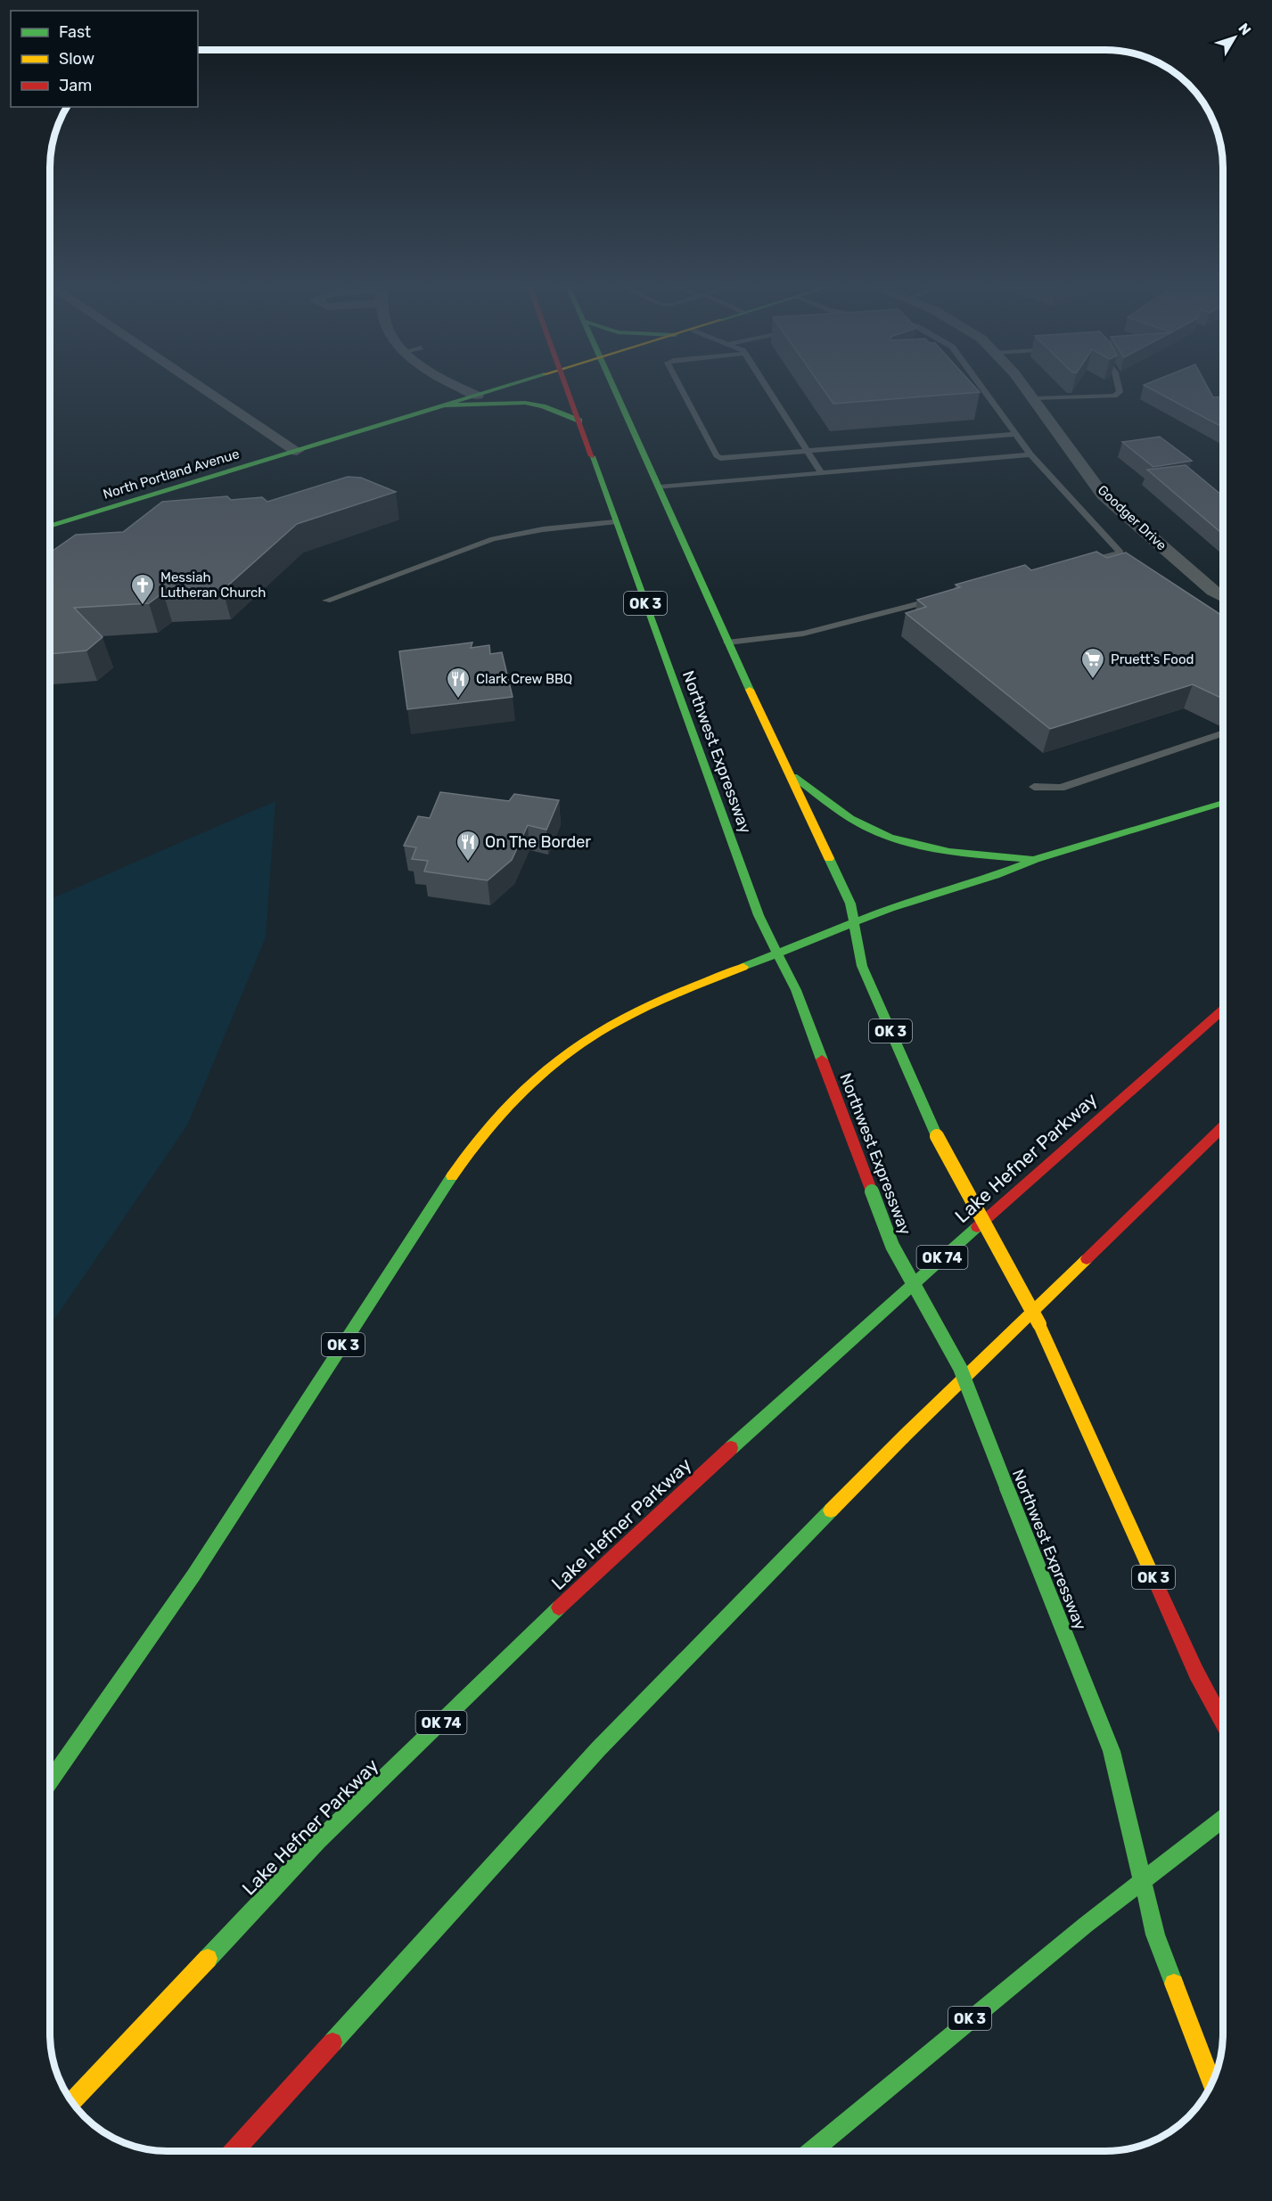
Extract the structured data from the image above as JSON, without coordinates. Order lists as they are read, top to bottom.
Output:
{
  "streets": {
    "main road": [
      "North Portland Avenue",
      "OK 3",
      "Northwest Expressway",
      "Lake Hefner Parkway",
      "OK 74"
    ],
    "street": ["Goodger Drive"]
  },
  "crossings": [
    ["OK 3", "Northwest Expressway"]
  ],
  "places": {
    "church": ["Messiah Lutheran Church"],
    "supermarket": ["Pruett's Food"],
    "restaurant": ["Clark Crew BBQ", "On The Border"]
  },
  "legend": ["Fast", "Slow", "Jam"],
  "north": "top right"
}
